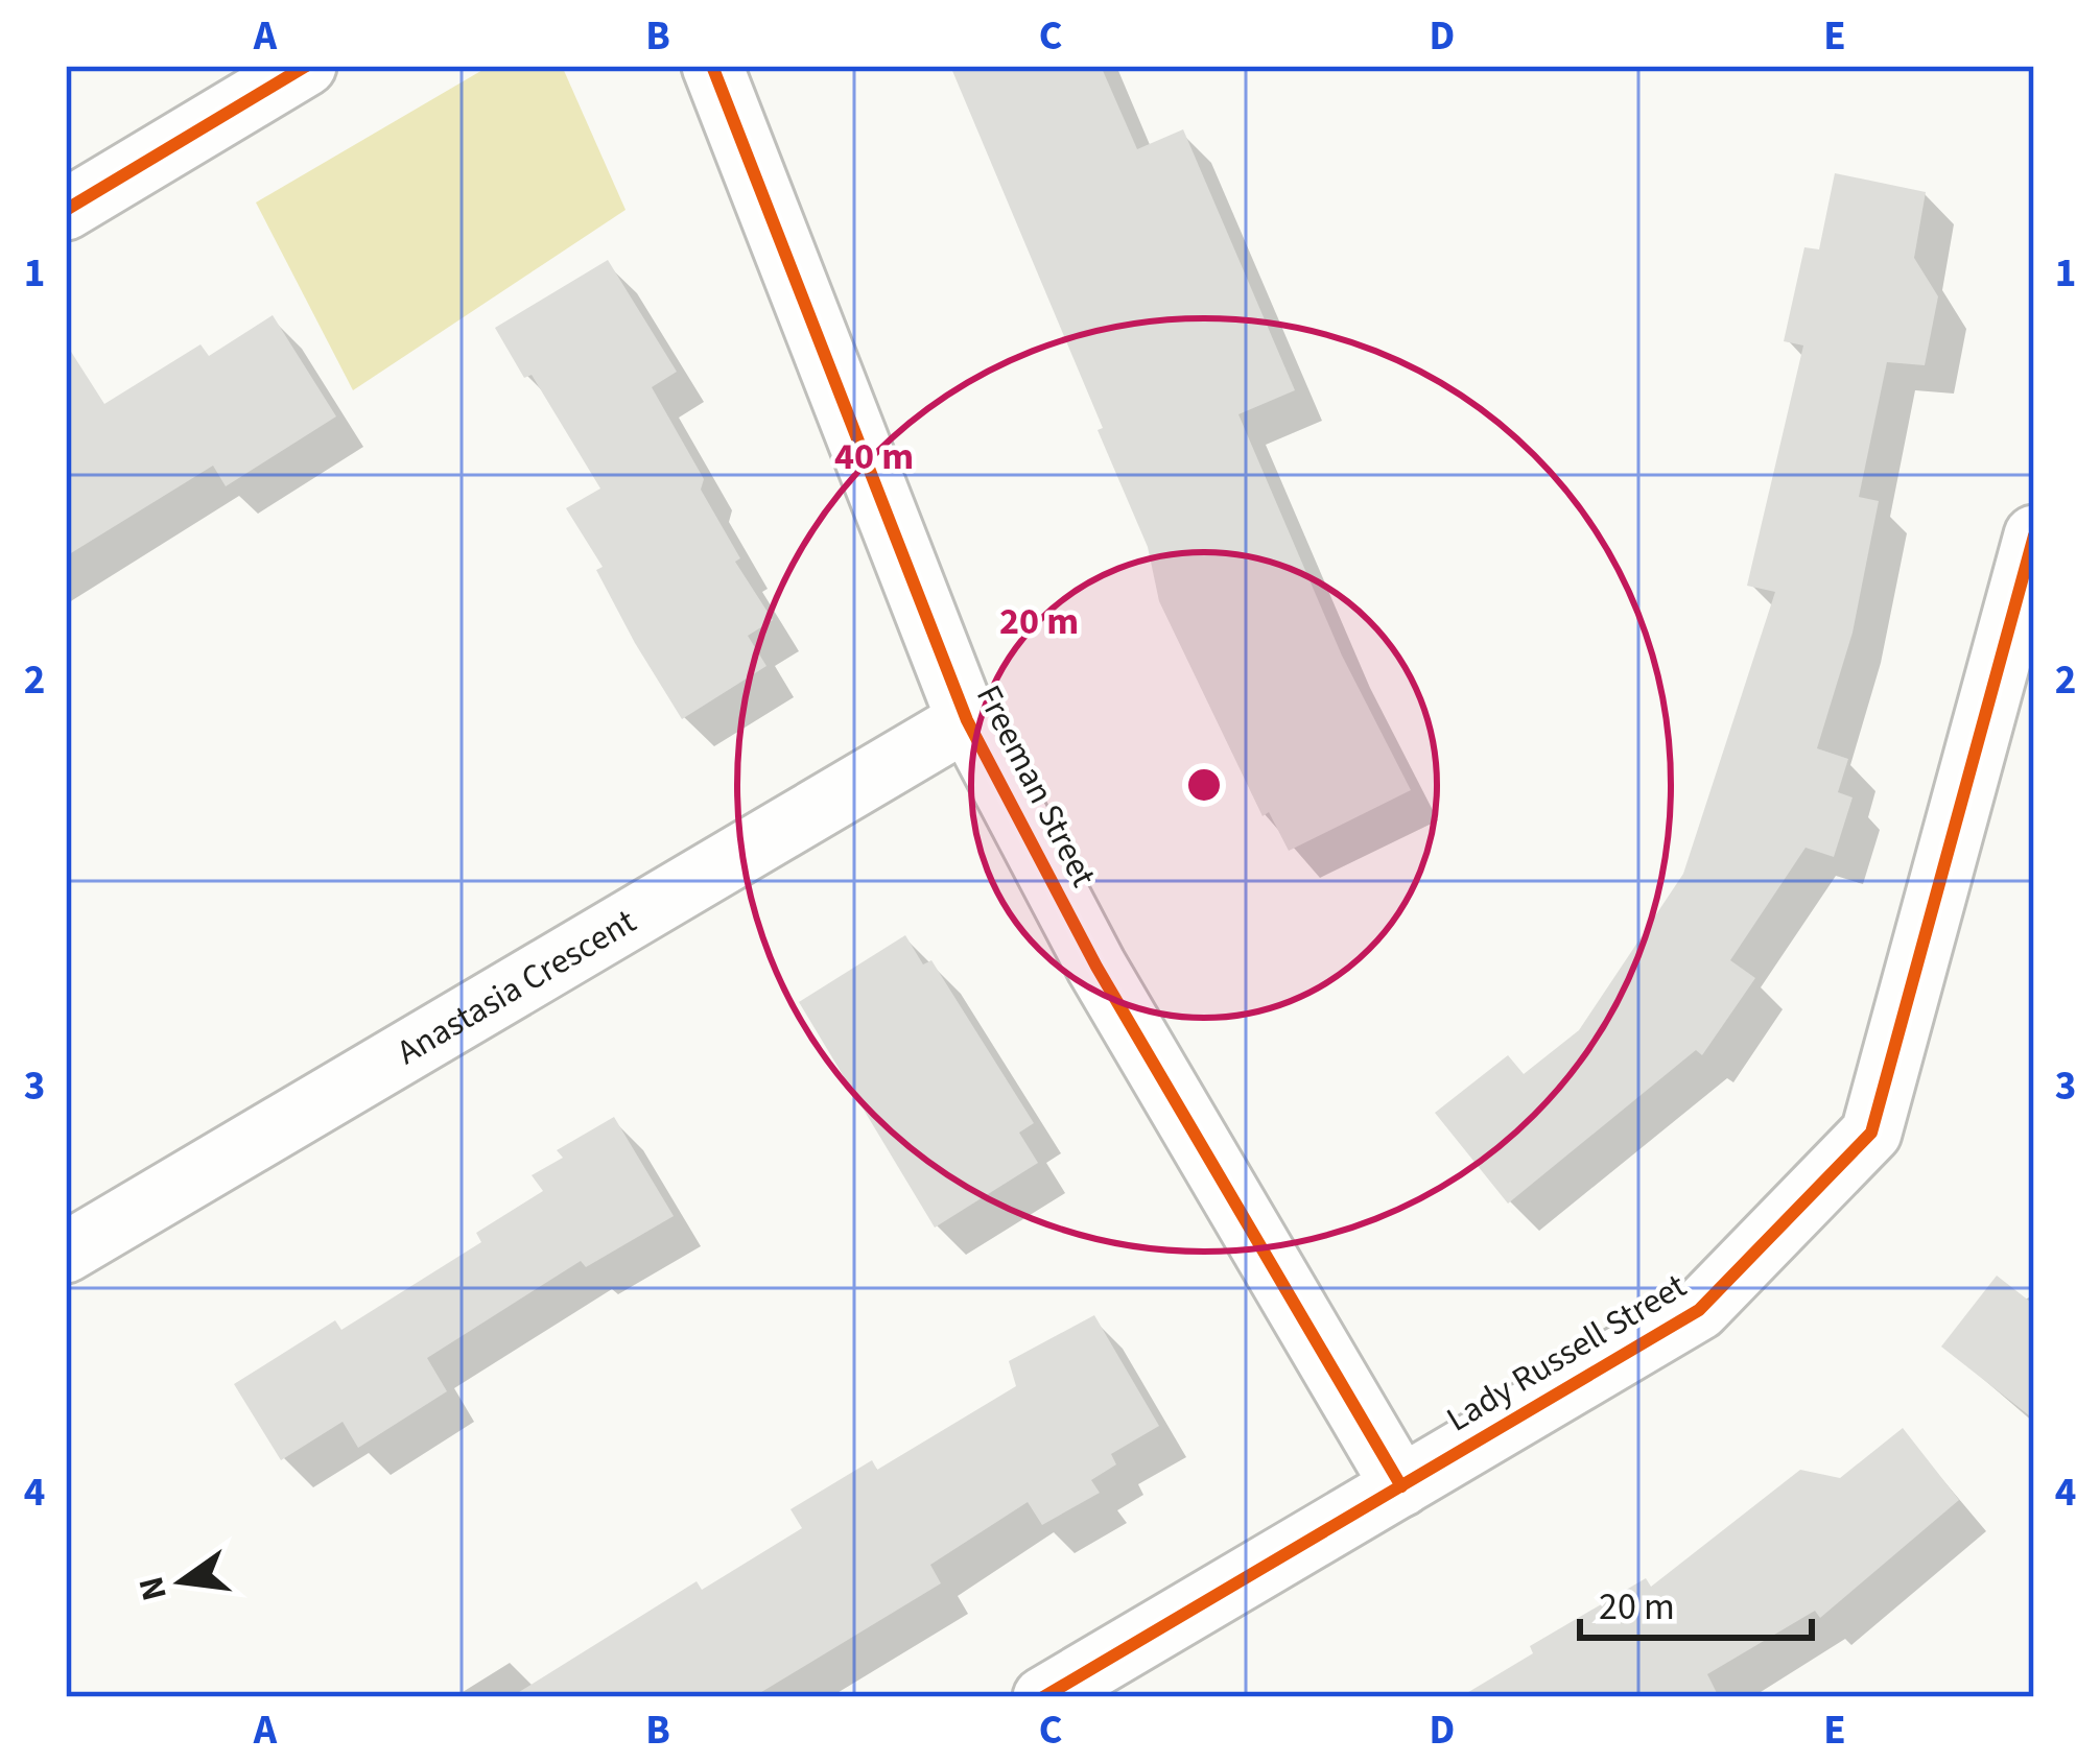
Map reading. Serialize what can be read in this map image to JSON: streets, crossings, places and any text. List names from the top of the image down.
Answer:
{
  "streets": {
    "street": ["Freeman Street", "Anastasia Crescent", "Lady Russell Street"]
  },
  "crossings": [
    ["Freeman Street", "Anastasia Crescent"],
    ["Freeman Street", "Lady Russell Street"]
  ],
  "scale_bar": "20 m",
  "north": "left",
  "grid": {
    "columns": [
      "A",
      "B",
      "C",
      "D",
      "E"
    ],
    "rows": [
      "1",
      "2",
      "3",
      "4"
    ]
  },
  "rings": ["40 m", "20 m"]
}
